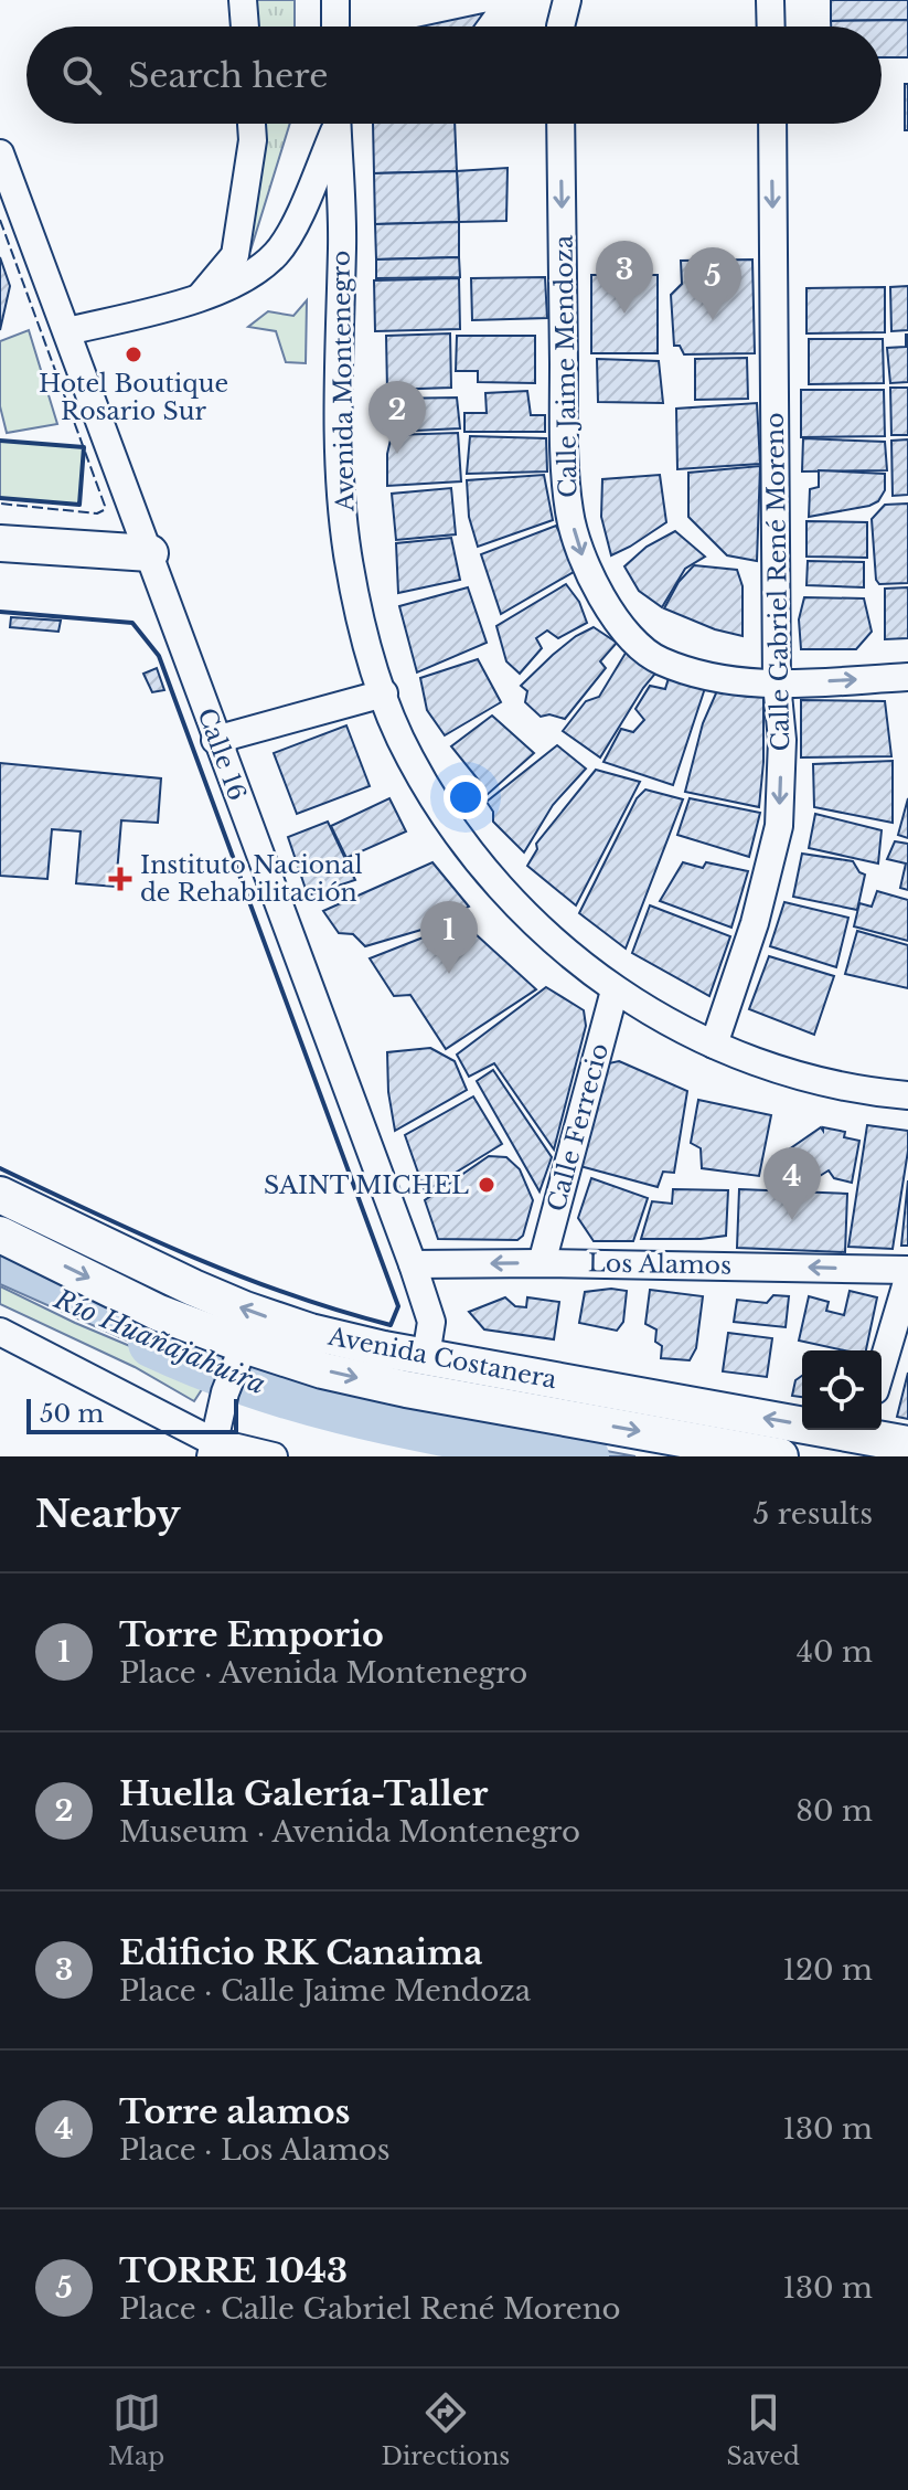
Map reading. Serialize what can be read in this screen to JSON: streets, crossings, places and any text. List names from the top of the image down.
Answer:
{
  "streets": {
    "main road": ["Avenida Costanera"],
    "street": [
      "Calle Jaime Mendoza",
      "Avenida Montenegro",
      "Calle Gabriel René Moreno",
      "Calle 16",
      "Calle Ferrecio",
      "Los Alamos"
    ]
  },
  "crossings": [
    ["Calle Jaime Mendoza", "Calle Gabriel René Moreno"],
    ["Avenida Montenegro", "Calle Gabriel René Moreno"],
    ["Avenida Montenegro", "Calle Ferrecio"],
    ["Calle 16", "Los Alamos"],
    ["Calle 16", "Avenida Costanera"],
    ["Calle Ferrecio", "Los Alamos"]
  ],
  "one_way": ["Calle Gabriel René Moreno", "Los Alamos"],
  "water": ["Río Huañajahuira"],
  "places": {
    "other": ["Hotel Boutique Rosario Sur", "SAINT MICHEL"],
    "health": ["Instituto Nacional de Rehabilitación"]
  },
  "scale_bar": "50 m",
  "page": {
    "search": "Search here",
    "pins": [
      "3",
      "5",
      "2",
      "1",
      "4"
    ],
    "scale": "50 m",
    "heading": ["Nearby", "5 results"],
    "list": [
      {
        "mark": "1",
        "name": "Torre Emporio",
        "note": "Place · Avenida Montenegro",
        "value": "40 m"
      },
      {
        "mark": "2",
        "name": "Huella Galería-Taller",
        "note": "Museum · Avenida Montenegro",
        "value": "80 m"
      },
      {
        "mark": "3",
        "name": "Edificio RK Canaima",
        "note": "Place · Calle Jaime Mendoza",
        "value": "120 m"
      },
      {
        "mark": "4",
        "name": "Torre alamos",
        "note": "Place · Los Alamos",
        "value": "130 m"
      },
      {
        "mark": "5",
        "name": "TORRE 1043",
        "note": "Place · Calle Gabriel René Moreno",
        "value": "130 m"
      }
    ],
    "nav": ["Map", "Directions", "Saved"]
  }
}
